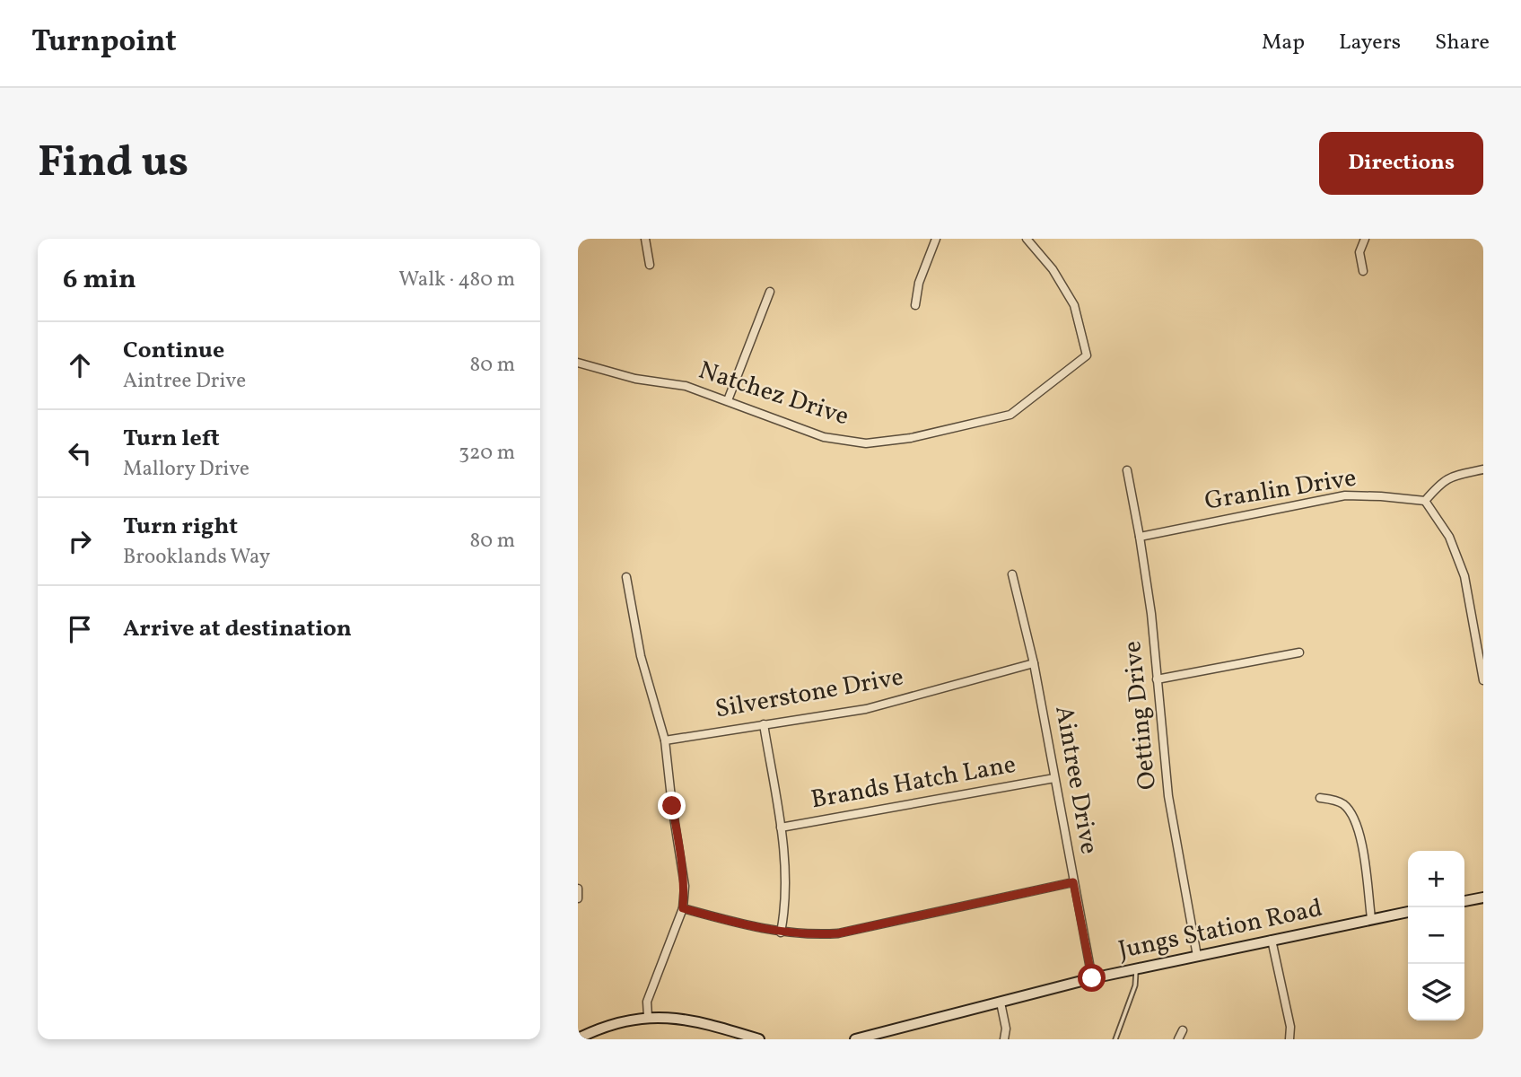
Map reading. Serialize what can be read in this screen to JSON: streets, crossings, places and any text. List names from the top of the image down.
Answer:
{
  "streets": {
    "main road": ["Jungs Station Road"],
    "street": [
      "Natchez Drive",
      "Granlin Drive",
      "Silverstone Drive",
      "Oetting Drive",
      "Aintree Drive",
      "Brands Hatch Lane"
    ]
  },
  "crossings": [
    ["Granlin Drive", "Oetting Drive"],
    ["Silverstone Drive", "Aintree Drive"],
    ["Oetting Drive", "Jungs Station Road"],
    ["Aintree Drive", "Brands Hatch Lane"],
    ["Aintree Drive", "Jungs Station Road"]
  ],
  "page": {
    "header": "Turnpoint",
    "nav": ["Map", "Layers", "Share"],
    "buttons": "Directions",
    "title": "Find us",
    "heading": ["6 min", "Walk · 480 m"],
    "list": [
      ["Continue", "Aintree Drive", "80 m"],
      ["Turn left", "Mallory Drive", "320 m"],
      ["Turn right", "Brooklands Way", "80 m"],
      "Arrive at destination"
    ],
    "map_buttons": ["+", "−"]
  }
}
